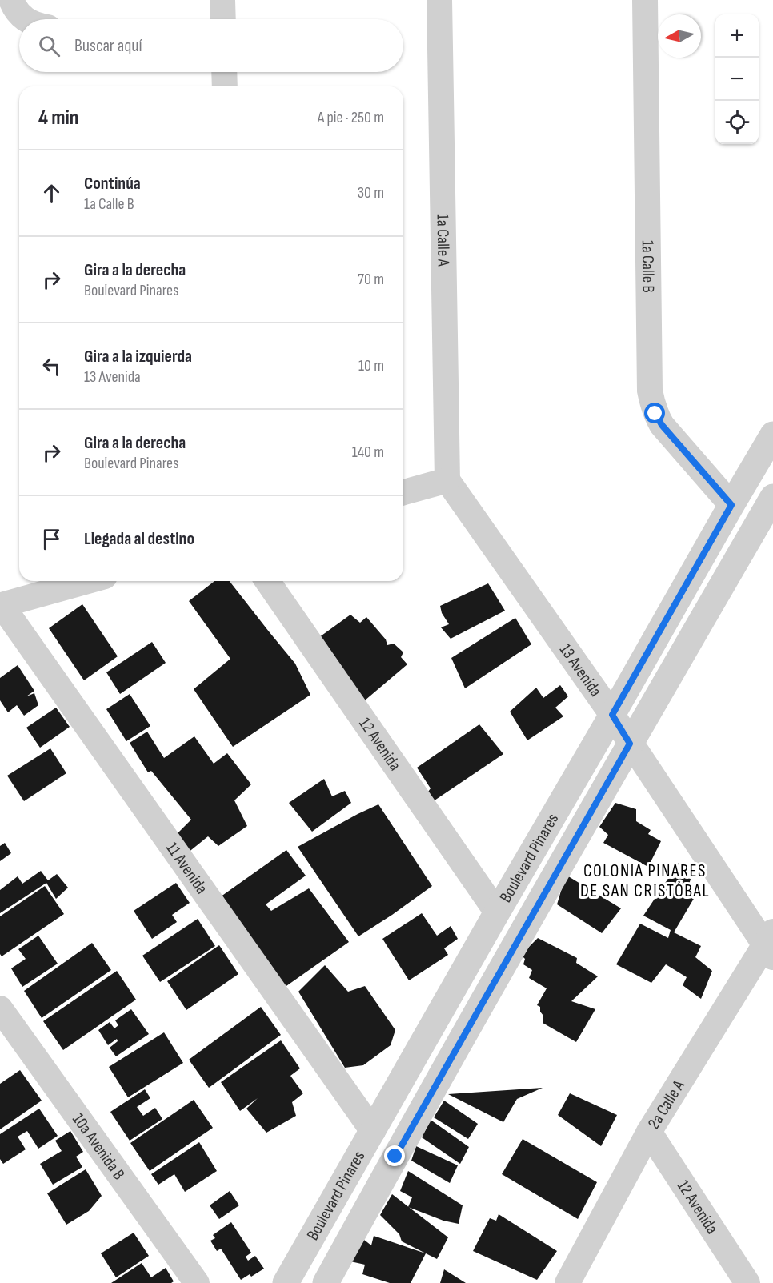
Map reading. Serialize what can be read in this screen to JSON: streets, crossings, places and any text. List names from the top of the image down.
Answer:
{
  "streets": {
    "street": [
      "1a Calle A",
      "1a Calle B",
      "13 Avenida",
      "12 Avenida",
      "Boulevard Pinares",
      "11 Avenida",
      "2a Calle A",
      "10a Avenida B"
    ]
  },
  "crossings": [
    ["1a Calle A", "13 Avenida"],
    ["1a Calle B", "Boulevard Pinares"],
    ["13 Avenida", "Boulevard Pinares"],
    ["13 Avenida", "2a Calle A"],
    ["12 Avenida", "Boulevard Pinares"],
    ["12 Avenida", "2a Calle A"],
    ["Boulevard Pinares", "11 Avenida"]
  ],
  "districts": ["COLONIA PINARES DE SAN CRISTÓBAL"],
  "north": "left",
  "page": {
    "map_buttons": ["+", "−"],
    "search": "Buscar aquí",
    "heading": ["4 min", "A pie · 250 m"],
    "list": [
      ["Continúa", "1a Calle B", "30 m"],
      ["Gira a la derecha", "Boulevard Pinares", "70 m"],
      ["Gira a la izquierda", "13 Avenida", "10 m"],
      ["Gira a la derecha", "Boulevard Pinares", "140 m"],
      "Llegada al destino"
    ]
  }
}
